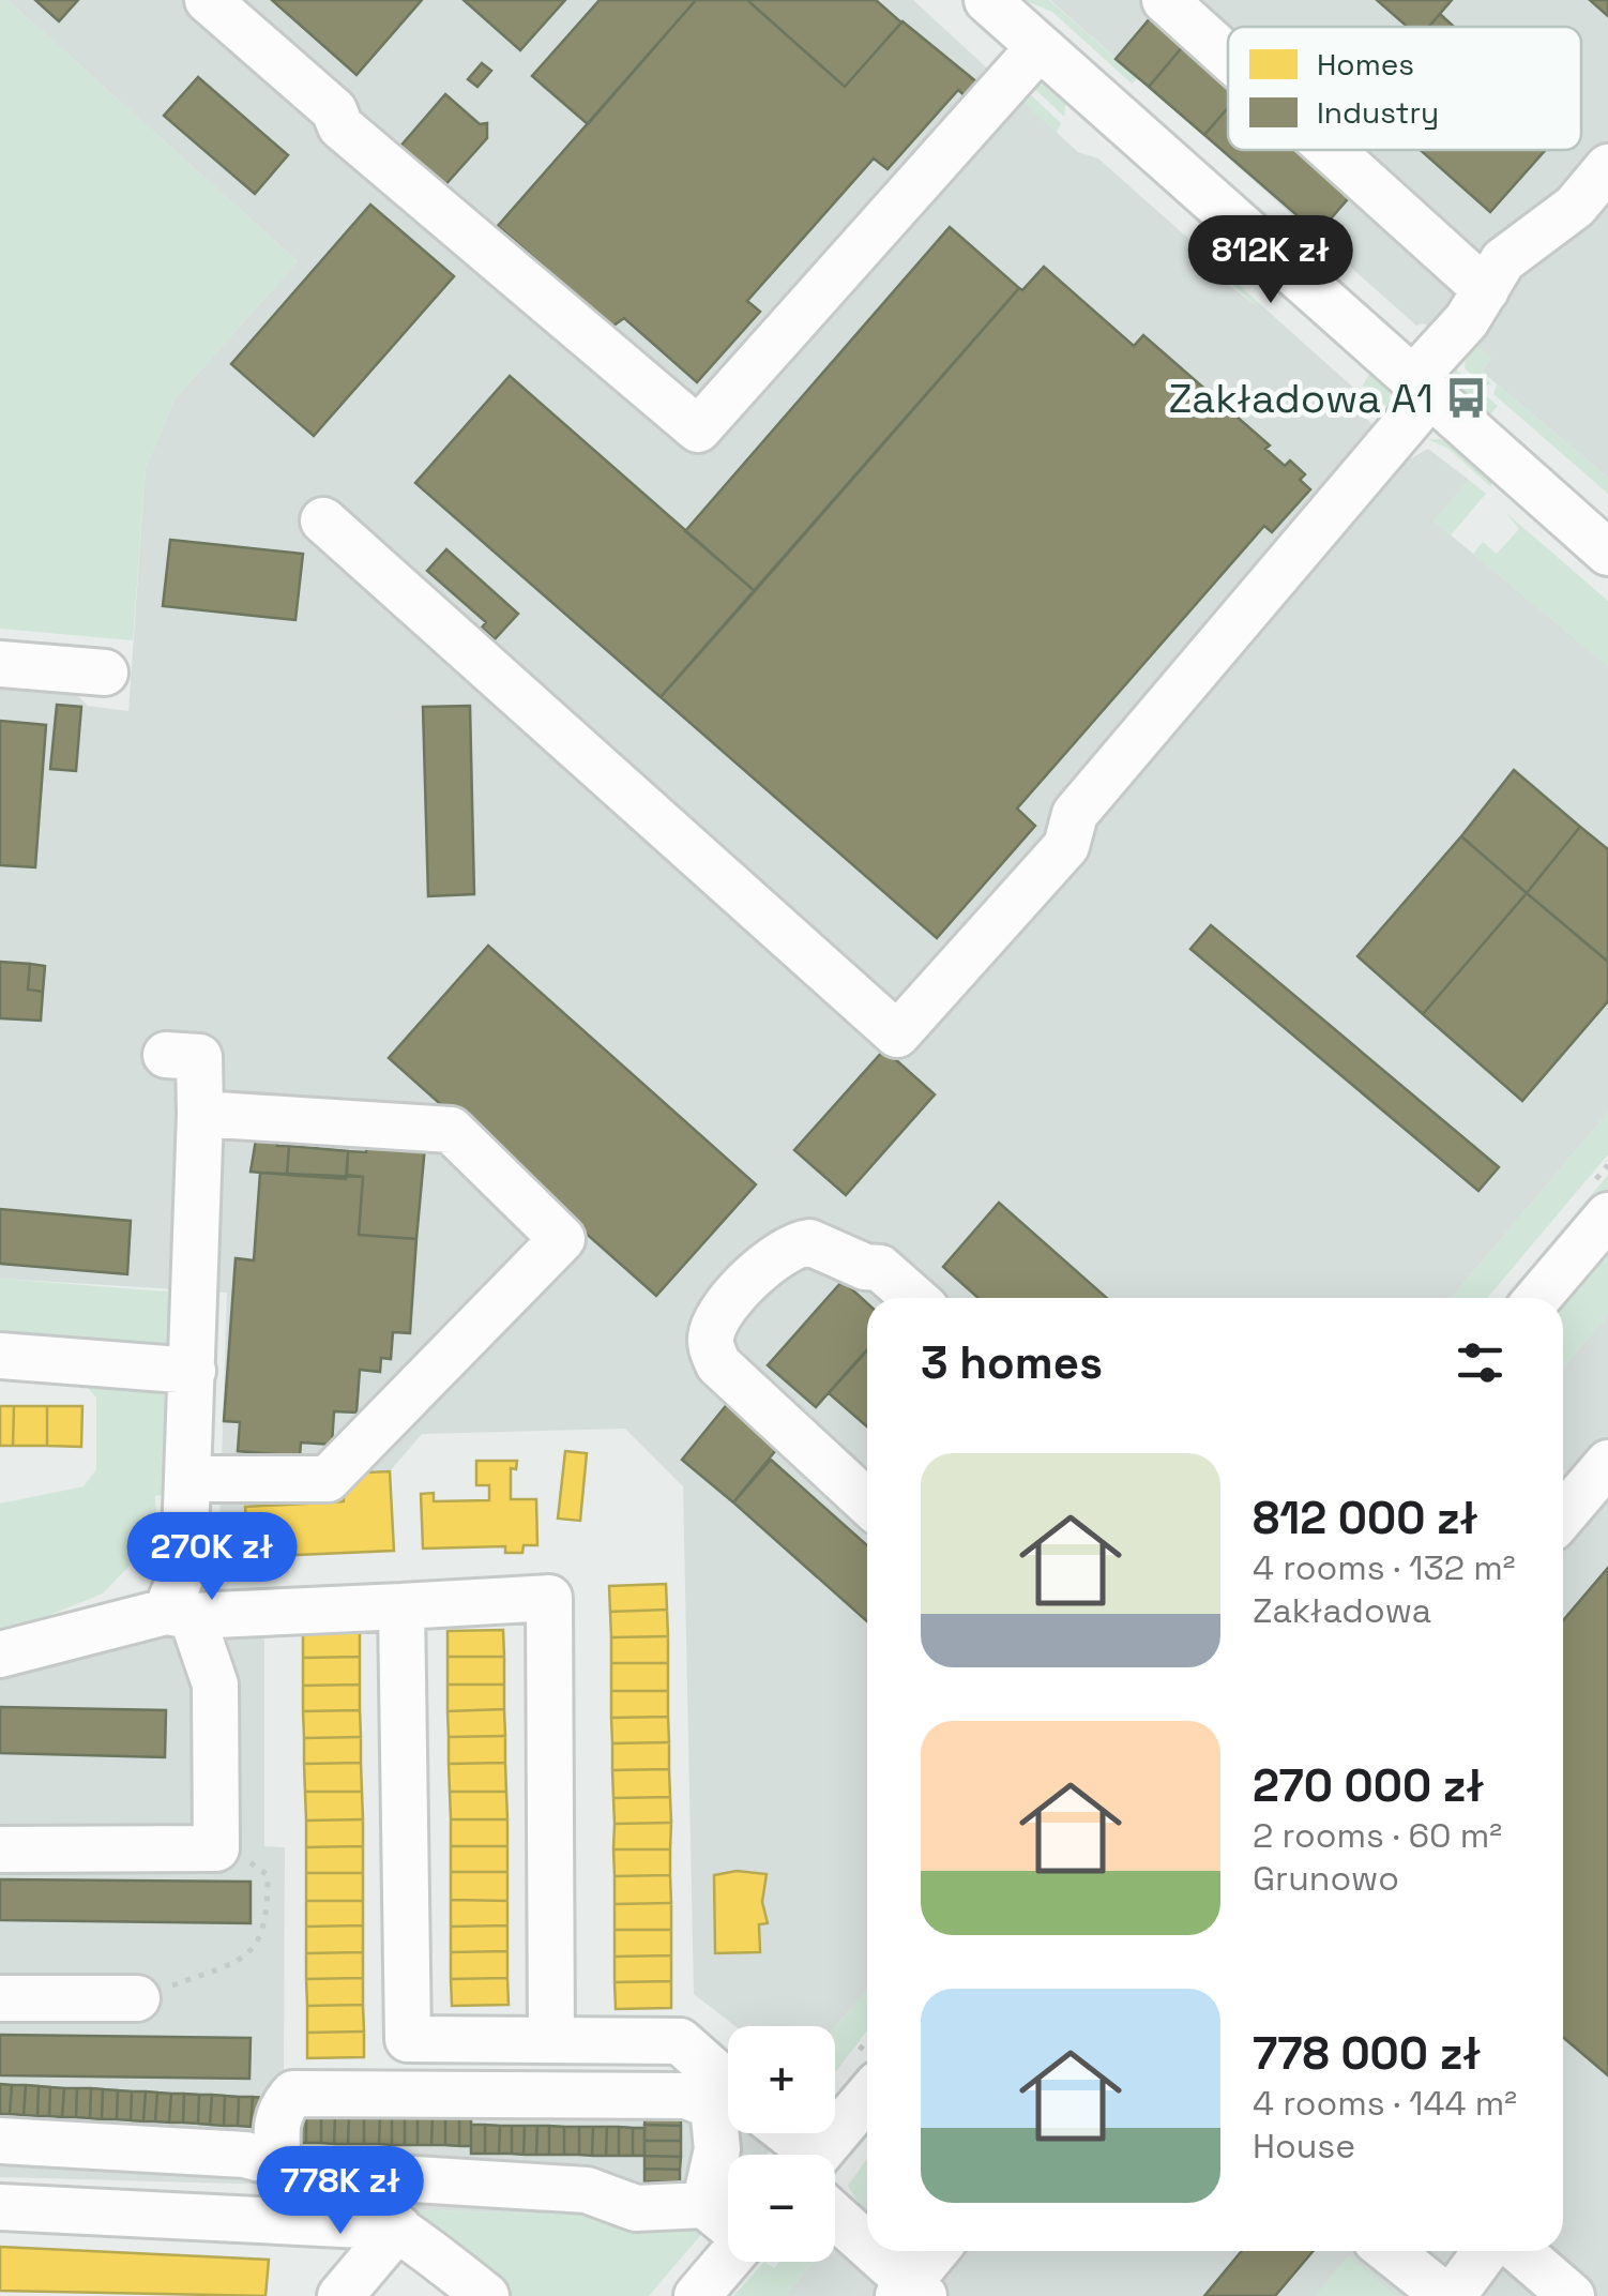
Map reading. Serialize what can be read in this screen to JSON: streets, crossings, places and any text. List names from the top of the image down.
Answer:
{
  "places": {
    "bus stop": ["Zakładowa A1"]
  },
  "legend": ["Homes", "Industry"],
  "page": {
    "price": ["812K zł", "270K zł", "778K zł"],
    "heading": "3 homes",
    "list": [
      {
        "name": "812 000 zł",
        "note": "4 rooms · 132 m² · Zakładowa"
      },
      {
        "name": "270 000 zł",
        "note": "2 rooms · 60 m² · Grunowo"
      },
      {
        "name": "778 000 zł",
        "note": "4 rooms · 144 m² · House"
      }
    ],
    "map_buttons": ["+", "−"]
  }
}
